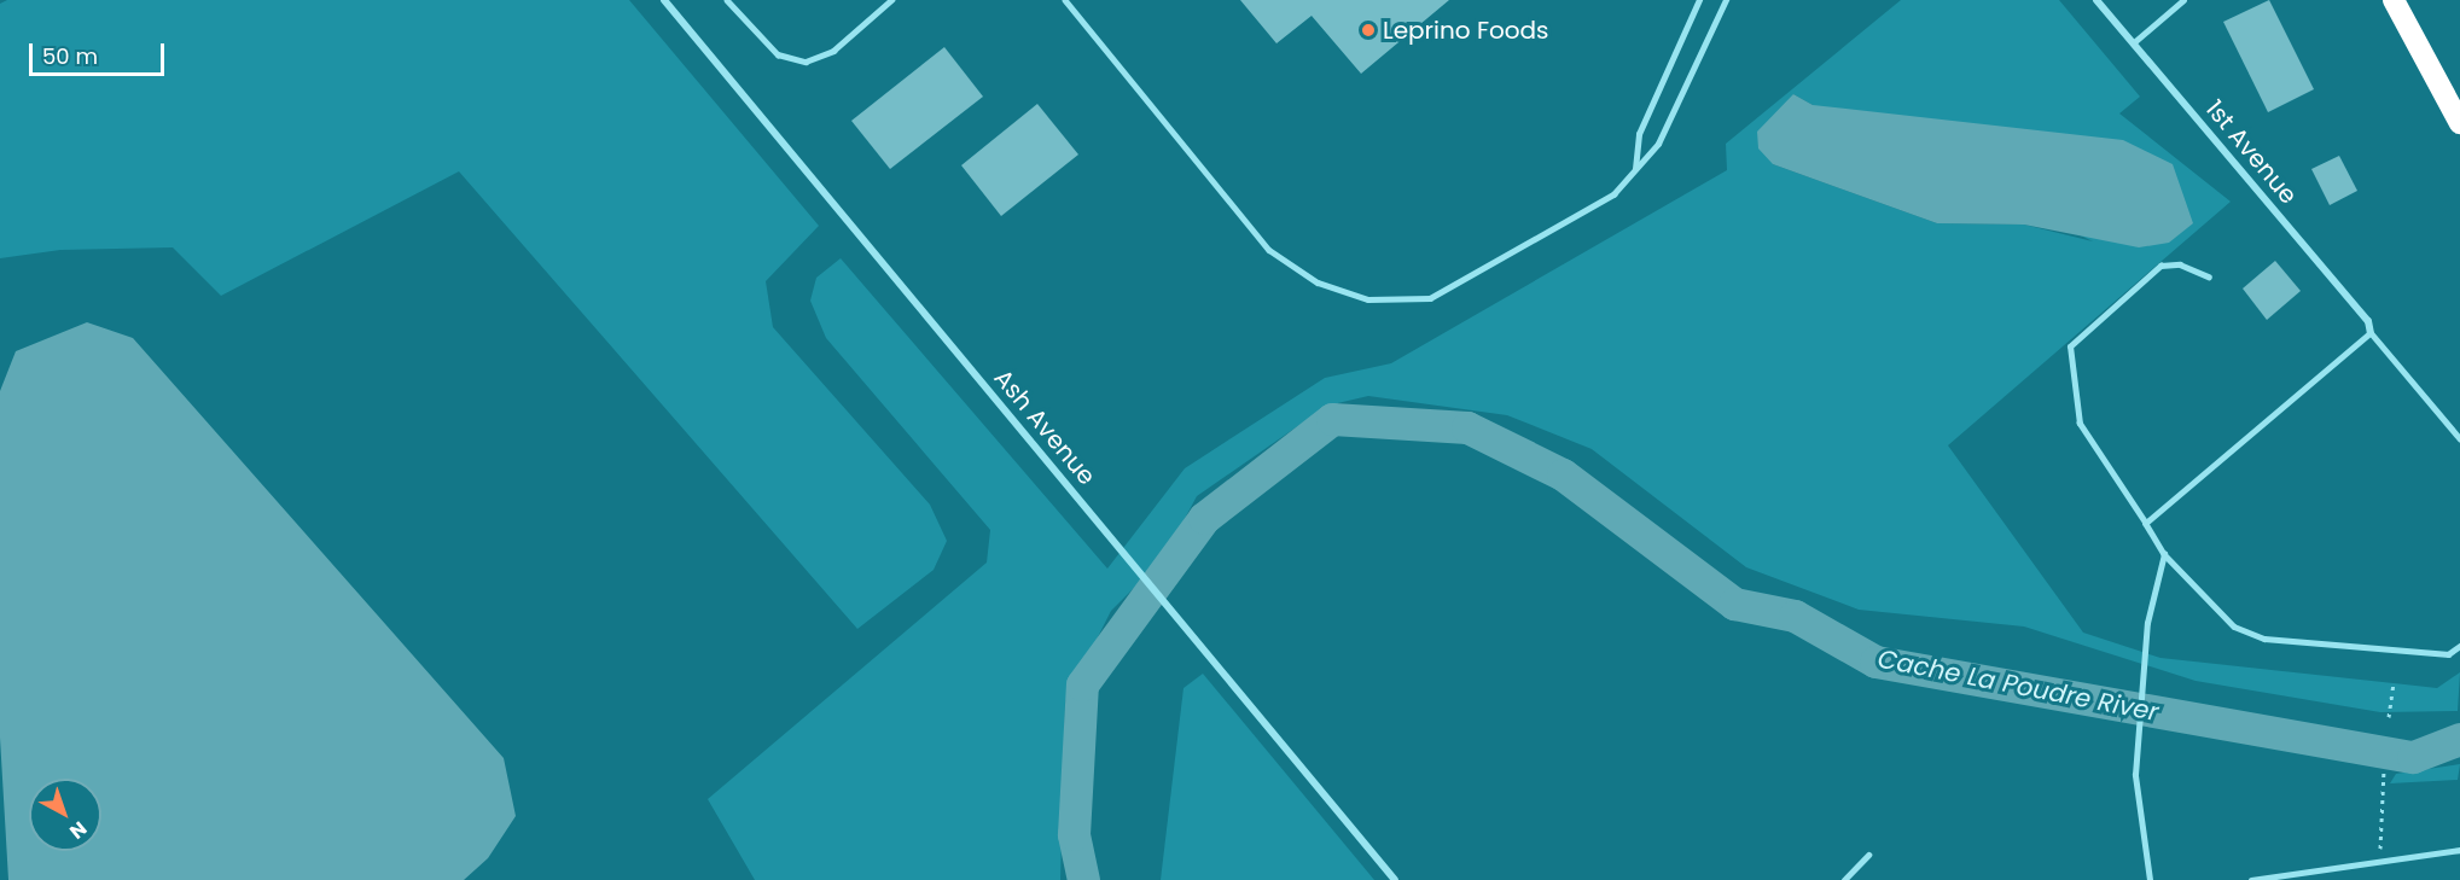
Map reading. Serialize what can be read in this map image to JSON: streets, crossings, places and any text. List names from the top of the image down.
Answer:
{
  "streets": {
    "street": ["1st Avenue", "Ash Avenue"]
  },
  "water": ["Cache La Poudre River"],
  "places": ["Leprino Foods"],
  "scale_bar": "50 m",
  "north": "bottom right"
}
